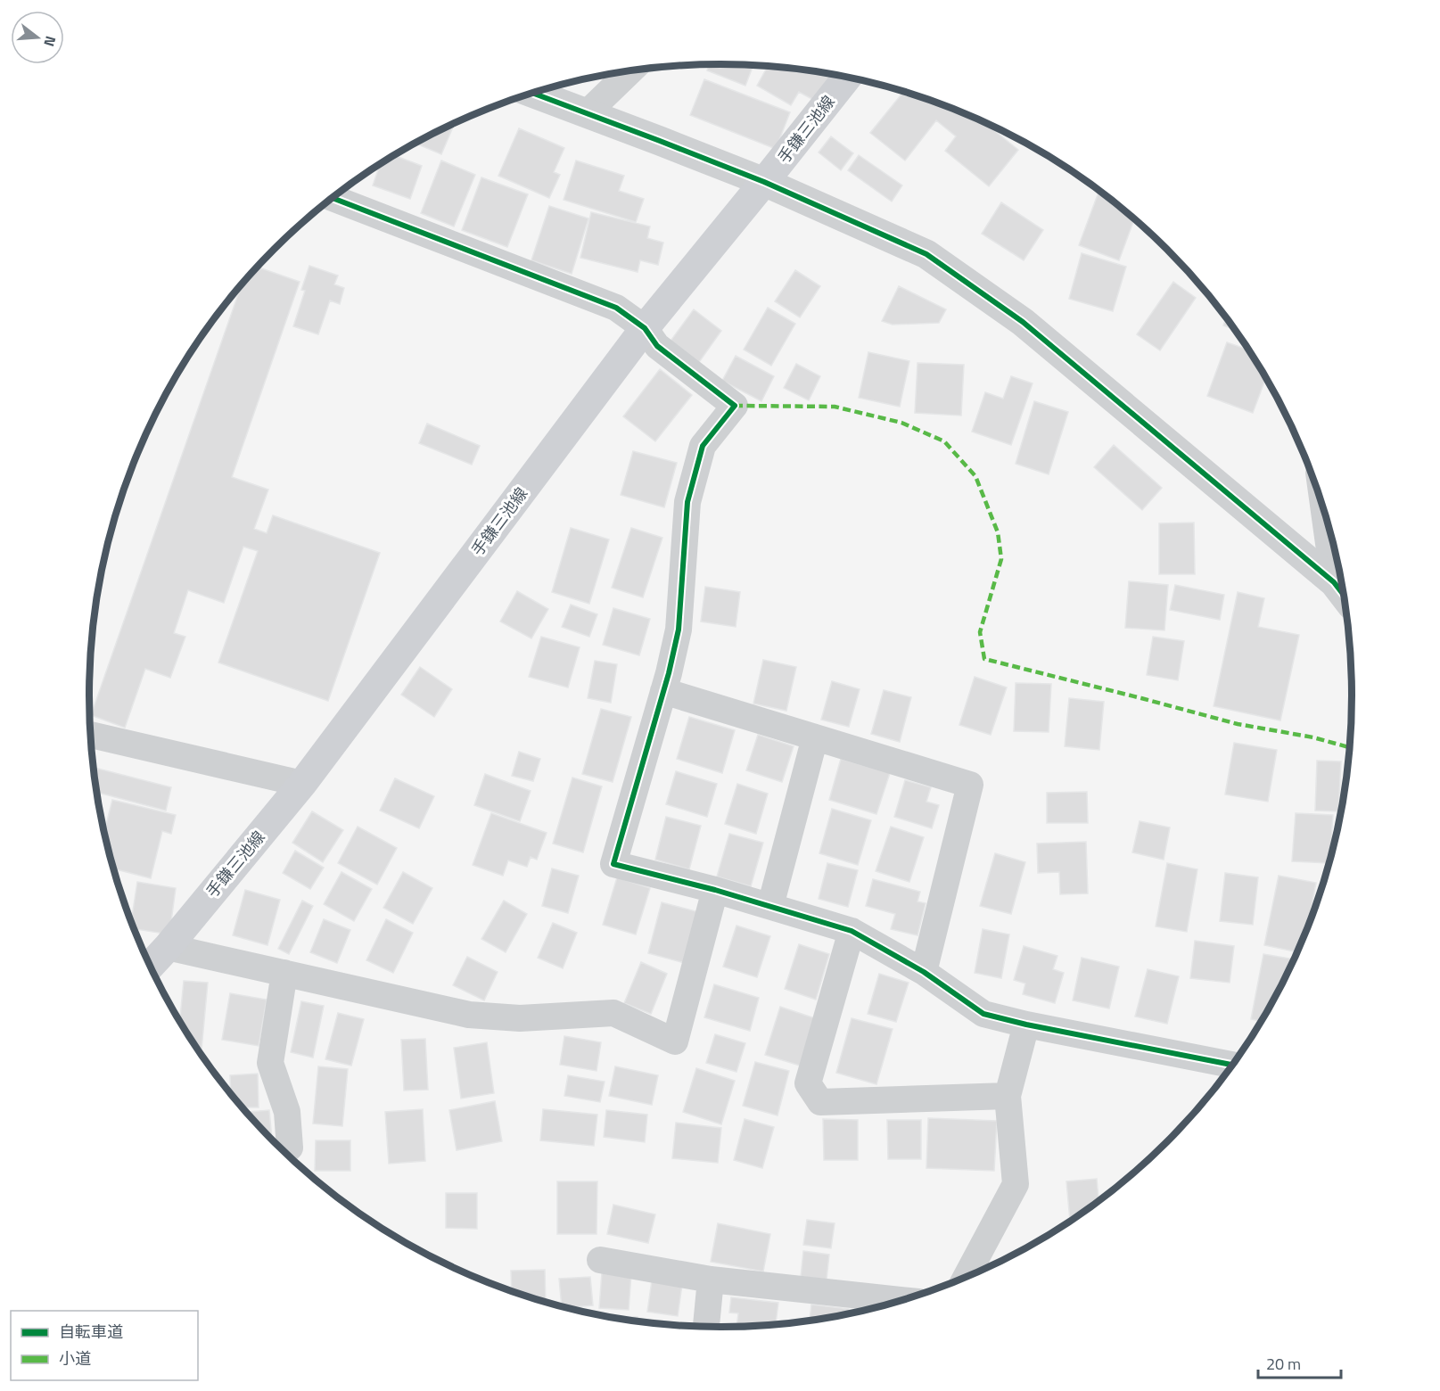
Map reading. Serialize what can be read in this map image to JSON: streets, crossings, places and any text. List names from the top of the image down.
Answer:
{
  "streets": {
    "main road": ["手鎌三池線"]
  },
  "legend": ["自転車道", "小道"],
  "scale_bar": "20 m",
  "north": "right"
}
